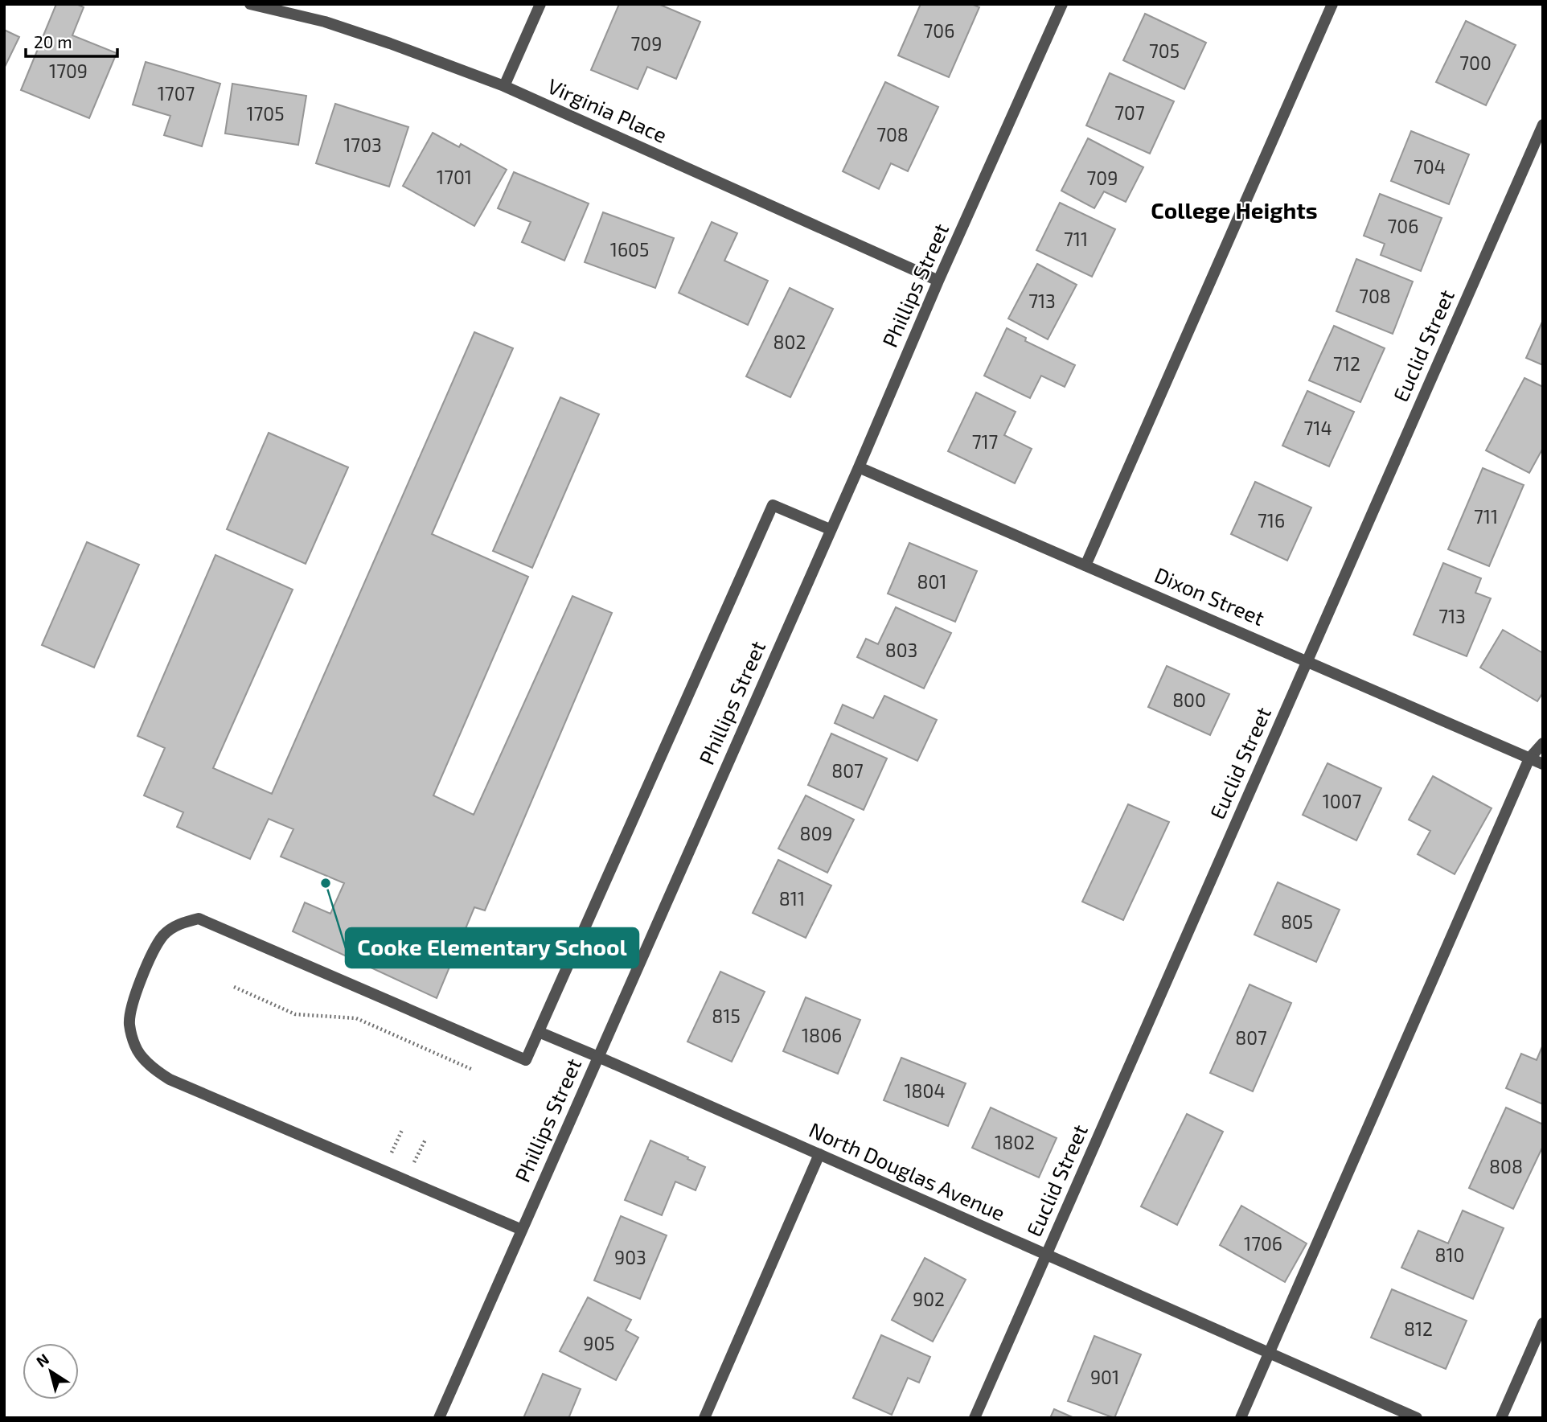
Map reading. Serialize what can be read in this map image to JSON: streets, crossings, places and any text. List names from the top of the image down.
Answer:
{
  "streets": {
    "street": [
      "Virginia Place",
      "Phillips Street",
      "Euclid Street",
      "Dixon Street",
      "North Douglas Avenue"
    ]
  },
  "crossings": [
    ["Virginia Place", "Phillips Street"],
    ["Phillips Street", "Dixon Street"],
    ["Phillips Street", "North Douglas Avenue"],
    ["Euclid Street", "Dixon Street"],
    ["Euclid Street", "North Douglas Avenue"]
  ],
  "districts": ["College Heights"],
  "places": ["Cooke Elementary School"],
  "house_numbers": [
    "706",
    "709",
    "705",
    "700",
    "1709",
    "1707",
    "707",
    "1705",
    "708",
    "1703",
    "704",
    "1701",
    "709",
    "706",
    "711",
    "1605",
    "708",
    "713",
    "802",
    "712",
    "714",
    "717",
    "711",
    "716",
    "801",
    "713",
    "803",
    "800",
    "807",
    "1007",
    "809",
    "811",
    "805",
    "815",
    "1806",
    "807",
    "1804",
    "1802",
    "808",
    "1706",
    "810",
    "903",
    "902",
    "812",
    "905",
    "901"
  ],
  "scale_bar": "20 m",
  "north": "top left"
}
